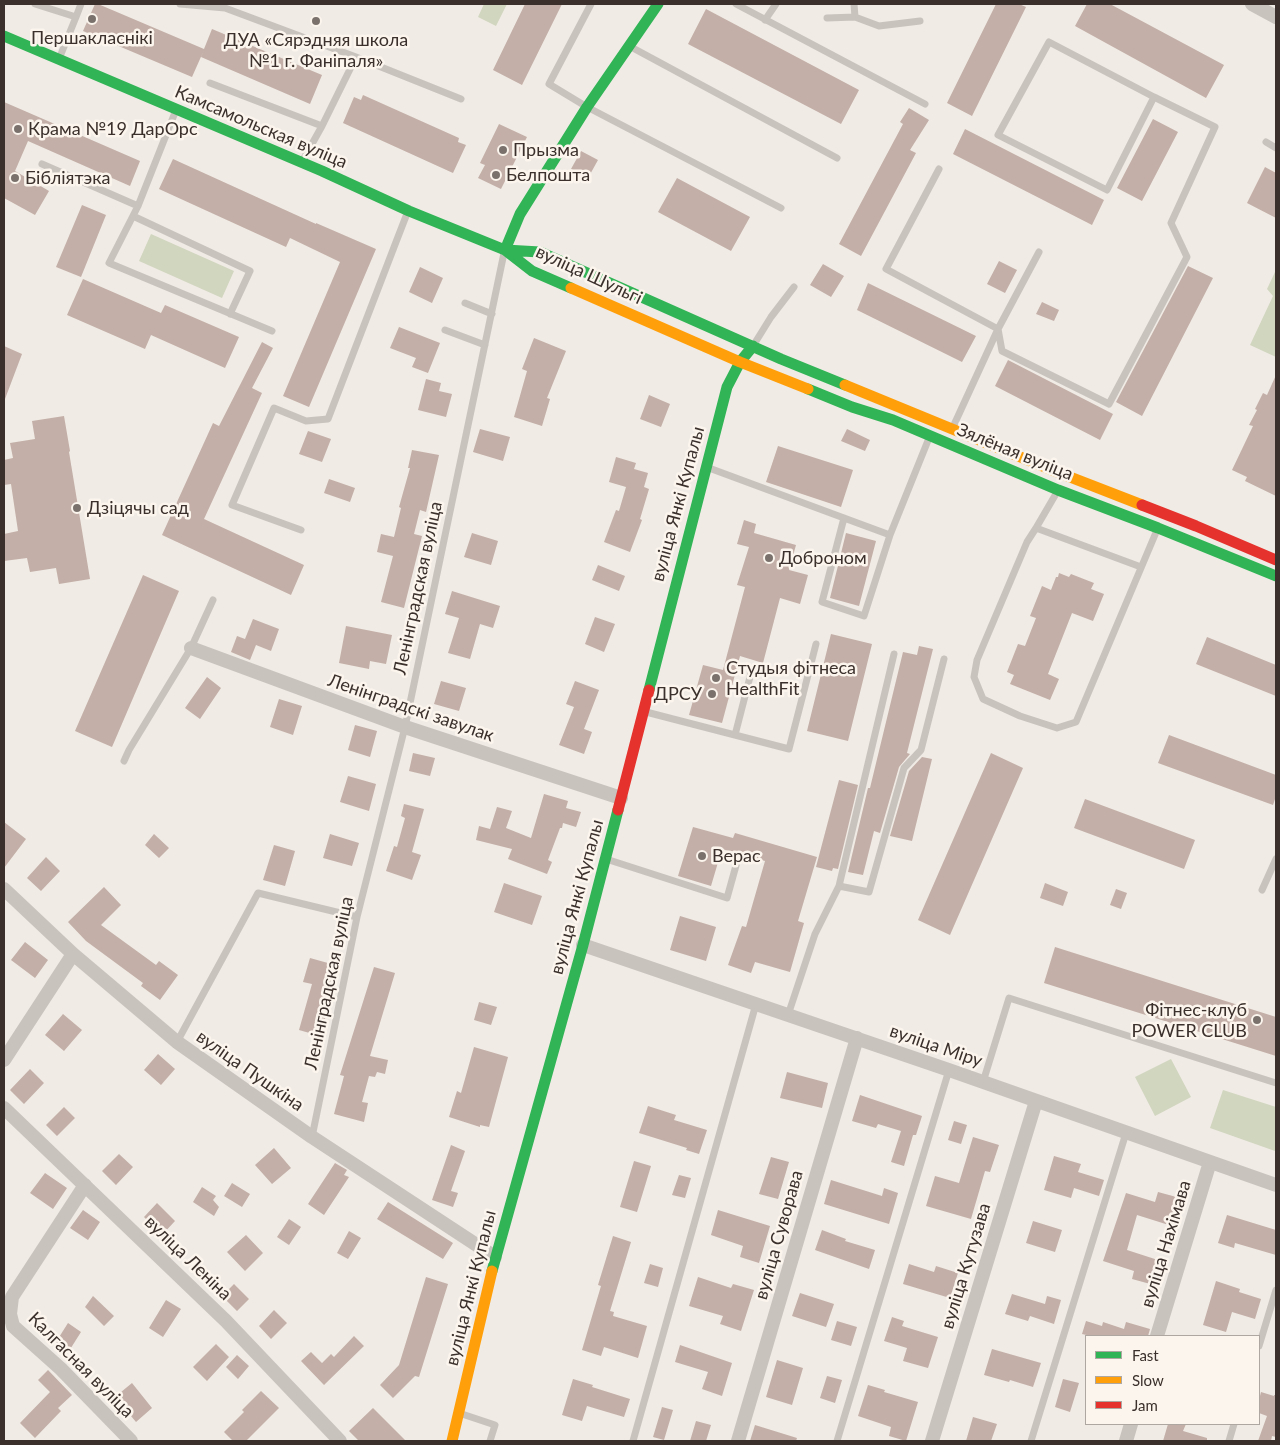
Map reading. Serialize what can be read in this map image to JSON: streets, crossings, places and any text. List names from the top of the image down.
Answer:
{
  "streets": {
    "main road": [
      "Камсамольская вуліца",
      "вуліца Шульгі",
      "Зялёная вуліца",
      "вуліца Янкі Купалы"
    ],
    "street": [
      "Ленінградскі завулак",
      "вуліца Міру",
      "вуліца Пушкіна",
      "вуліца Суворава",
      "вуліца Нахімава",
      "вуліца Леніна",
      "вуліца Кутузава",
      "Калгасная вуліца"
    ],
    "lane": ["Ленінградская вуліца"]
  },
  "crossings": [
    ["Камсамольская вуліца", "вуліца Шульгі"],
    ["Камсамольская вуліца", "Ленінградская вуліца"],
    ["вуліца Шульгі", "Зялёная вуліца"],
    ["вуліца Шульгі", "вуліца Янкі Купалы"],
    ["вуліца Шульгі", "Ленінградская вуліца"],
    ["Зялёная вуліца", "вуліца Янкі Купалы"],
    ["вуліца Янкі Купалы", "Ленінградскі завулак"],
    ["вуліца Янкі Купалы", "вуліца Міру"],
    ["вуліца Янкі Купалы", "вуліца Пушкіна"],
    ["Ленінградская вуліца", "Ленінградскі завулак"],
    ["Ленінградская вуліца", "вуліца Пушкіна"],
    ["вуліца Міру", "вуліца Суворава"],
    ["вуліца Міру", "вуліца Нахімава"],
    ["вуліца Міру", "вуліца Кутузава"],
    ["вуліца Леніна", "Калгасная вуліца"]
  ],
  "places": [
    "Першакласнікі",
    "ДУА «Сярэдняя школа №1 г. Фаніпаля»",
    "Крама №19 ДарОрс",
    "Прызма",
    "Белпошта",
    "Бібліятэка",
    "Дзіцячы сад",
    "Доброном",
    "Студыя фітнеса HealthFit",
    "ДРСУ",
    "Верас",
    "Фітнес-клуб POWER CLUB"
  ],
  "legend": ["Fast", "Slow", "Jam"]
}
